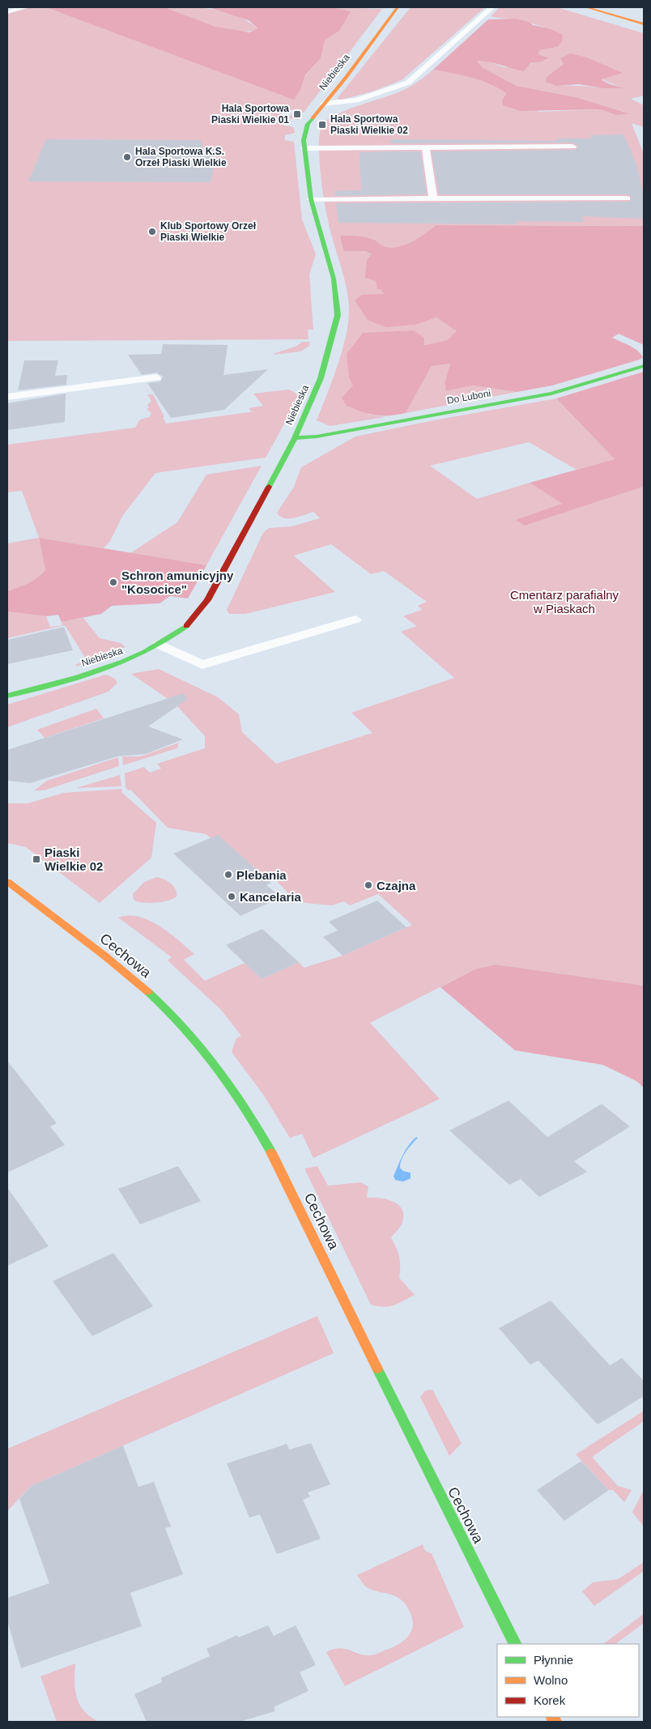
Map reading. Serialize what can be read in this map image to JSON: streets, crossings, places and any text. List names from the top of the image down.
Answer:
{
  "streets": {
    "main road": ["Niebieska", "Do Luboni", "Cechowa"]
  },
  "crossings": [
    ["Niebieska", "Do Luboni"]
  ],
  "parks": ["Cmentarz parafialny w Piaskach"],
  "places": {
    "transit": ["Hala Sportowa Piaski Wielkie 01", "Hala Sportowa Piaski Wielkie 02", "Piaski Wielkie 02"],
    "other": [
      "Hala Sportowa K.S. Orzeł Piaski Wielkie",
      "Klub Sportowy Orzeł Piaski Wielkie",
      "Schron amunicyjny \"Kosocice\"",
      "Plebania",
      "Czajna",
      "Kancelaria"
    ]
  },
  "legend": ["Płynnie", "Wolno", "Korek"]
}
